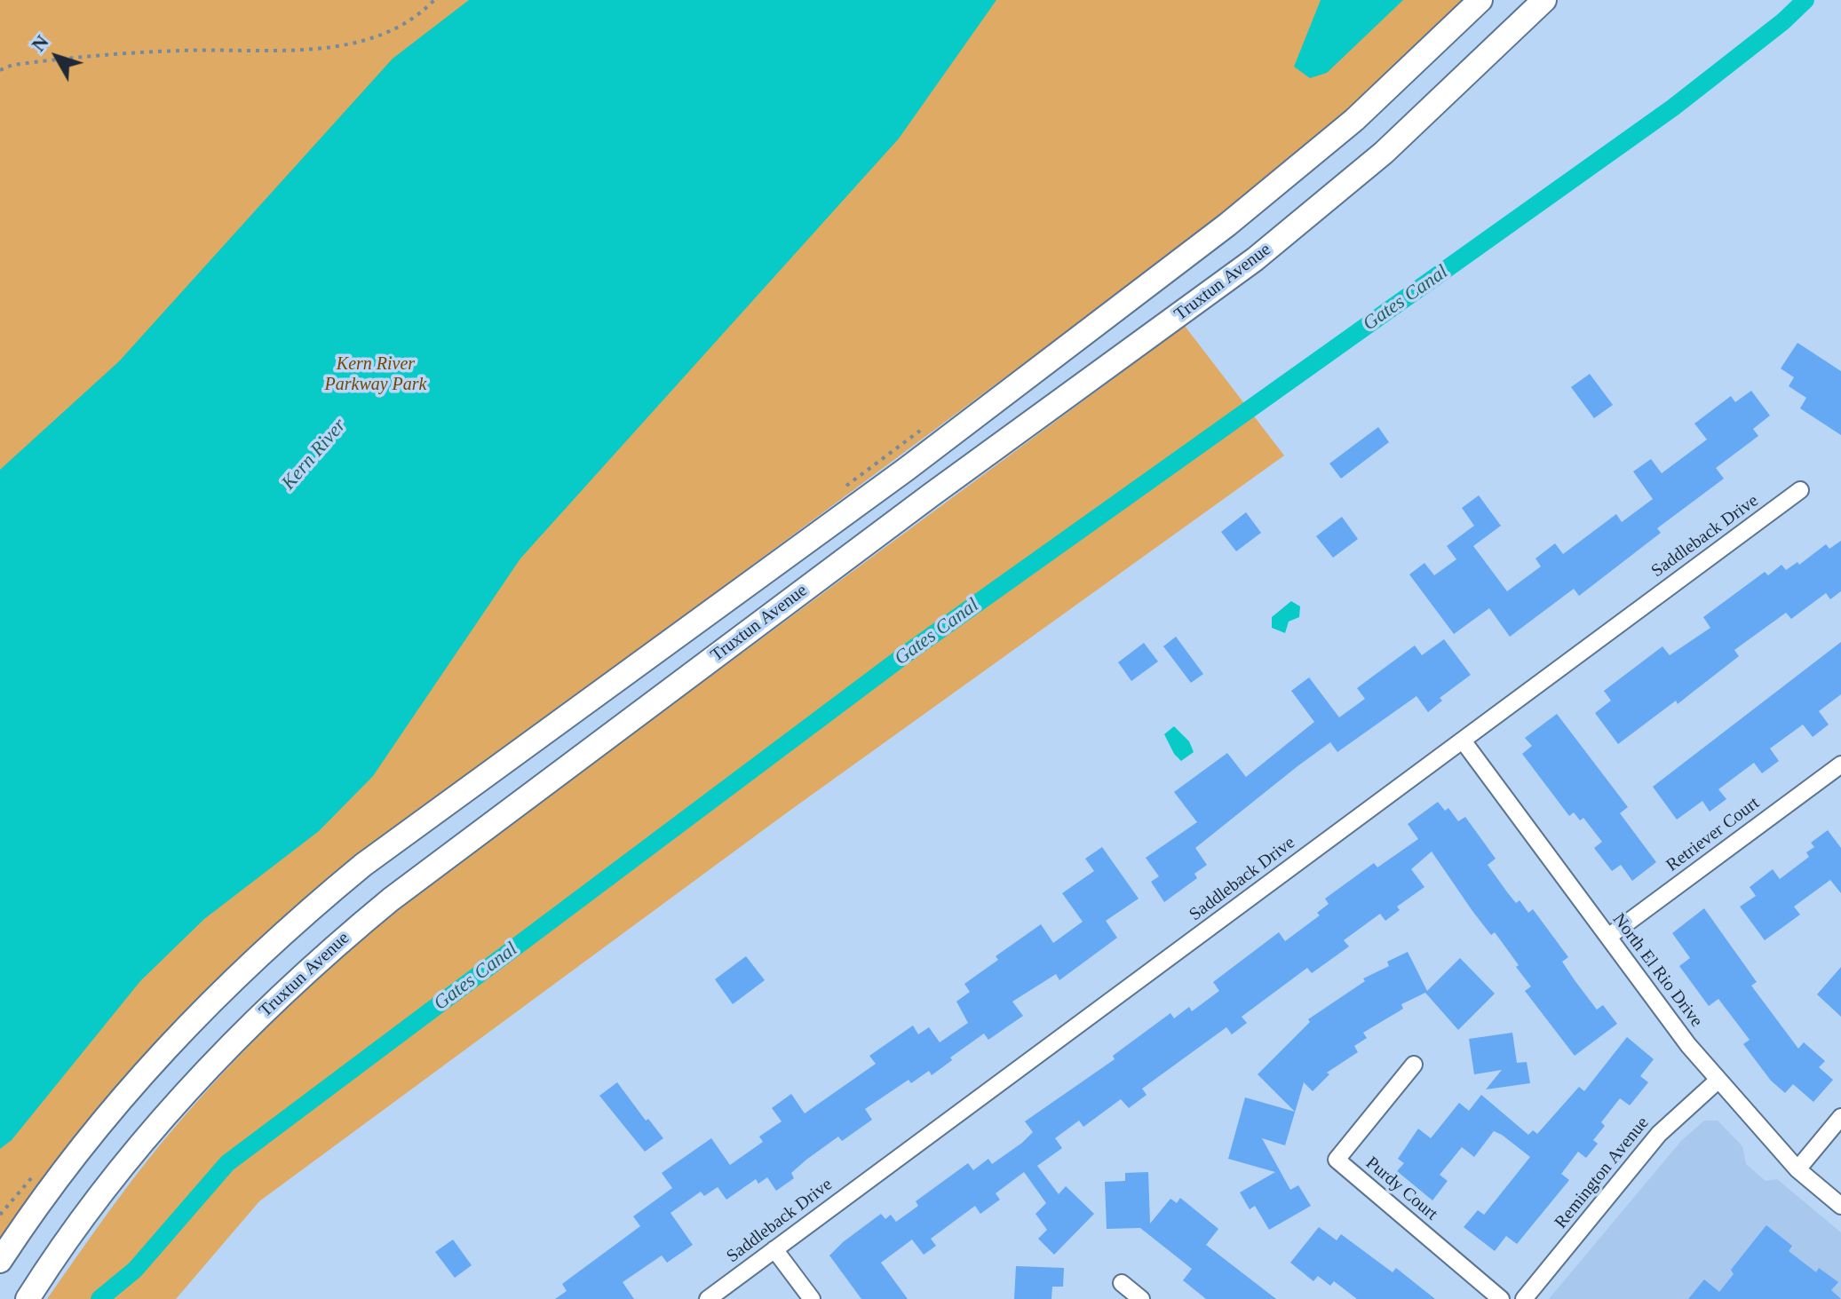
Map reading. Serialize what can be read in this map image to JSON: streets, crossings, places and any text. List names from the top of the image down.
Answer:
{
  "streets": {
    "main road": ["Truxtun Avenue"],
    "street": [
      "Saddleback Drive",
      "Retriever Court",
      "North El Rio Drive",
      "Remington Avenue",
      "Purdy Court"
    ]
  },
  "crossings": [
    ["Saddleback Drive", "North El Rio Drive"],
    ["Retriever Court", "North El Rio Drive"],
    ["North El Rio Drive", "Remington Avenue"]
  ],
  "water": ["Gates Canal", "Kern River"],
  "parks": ["Kern River Parkway Park"],
  "north": "top left"
}
